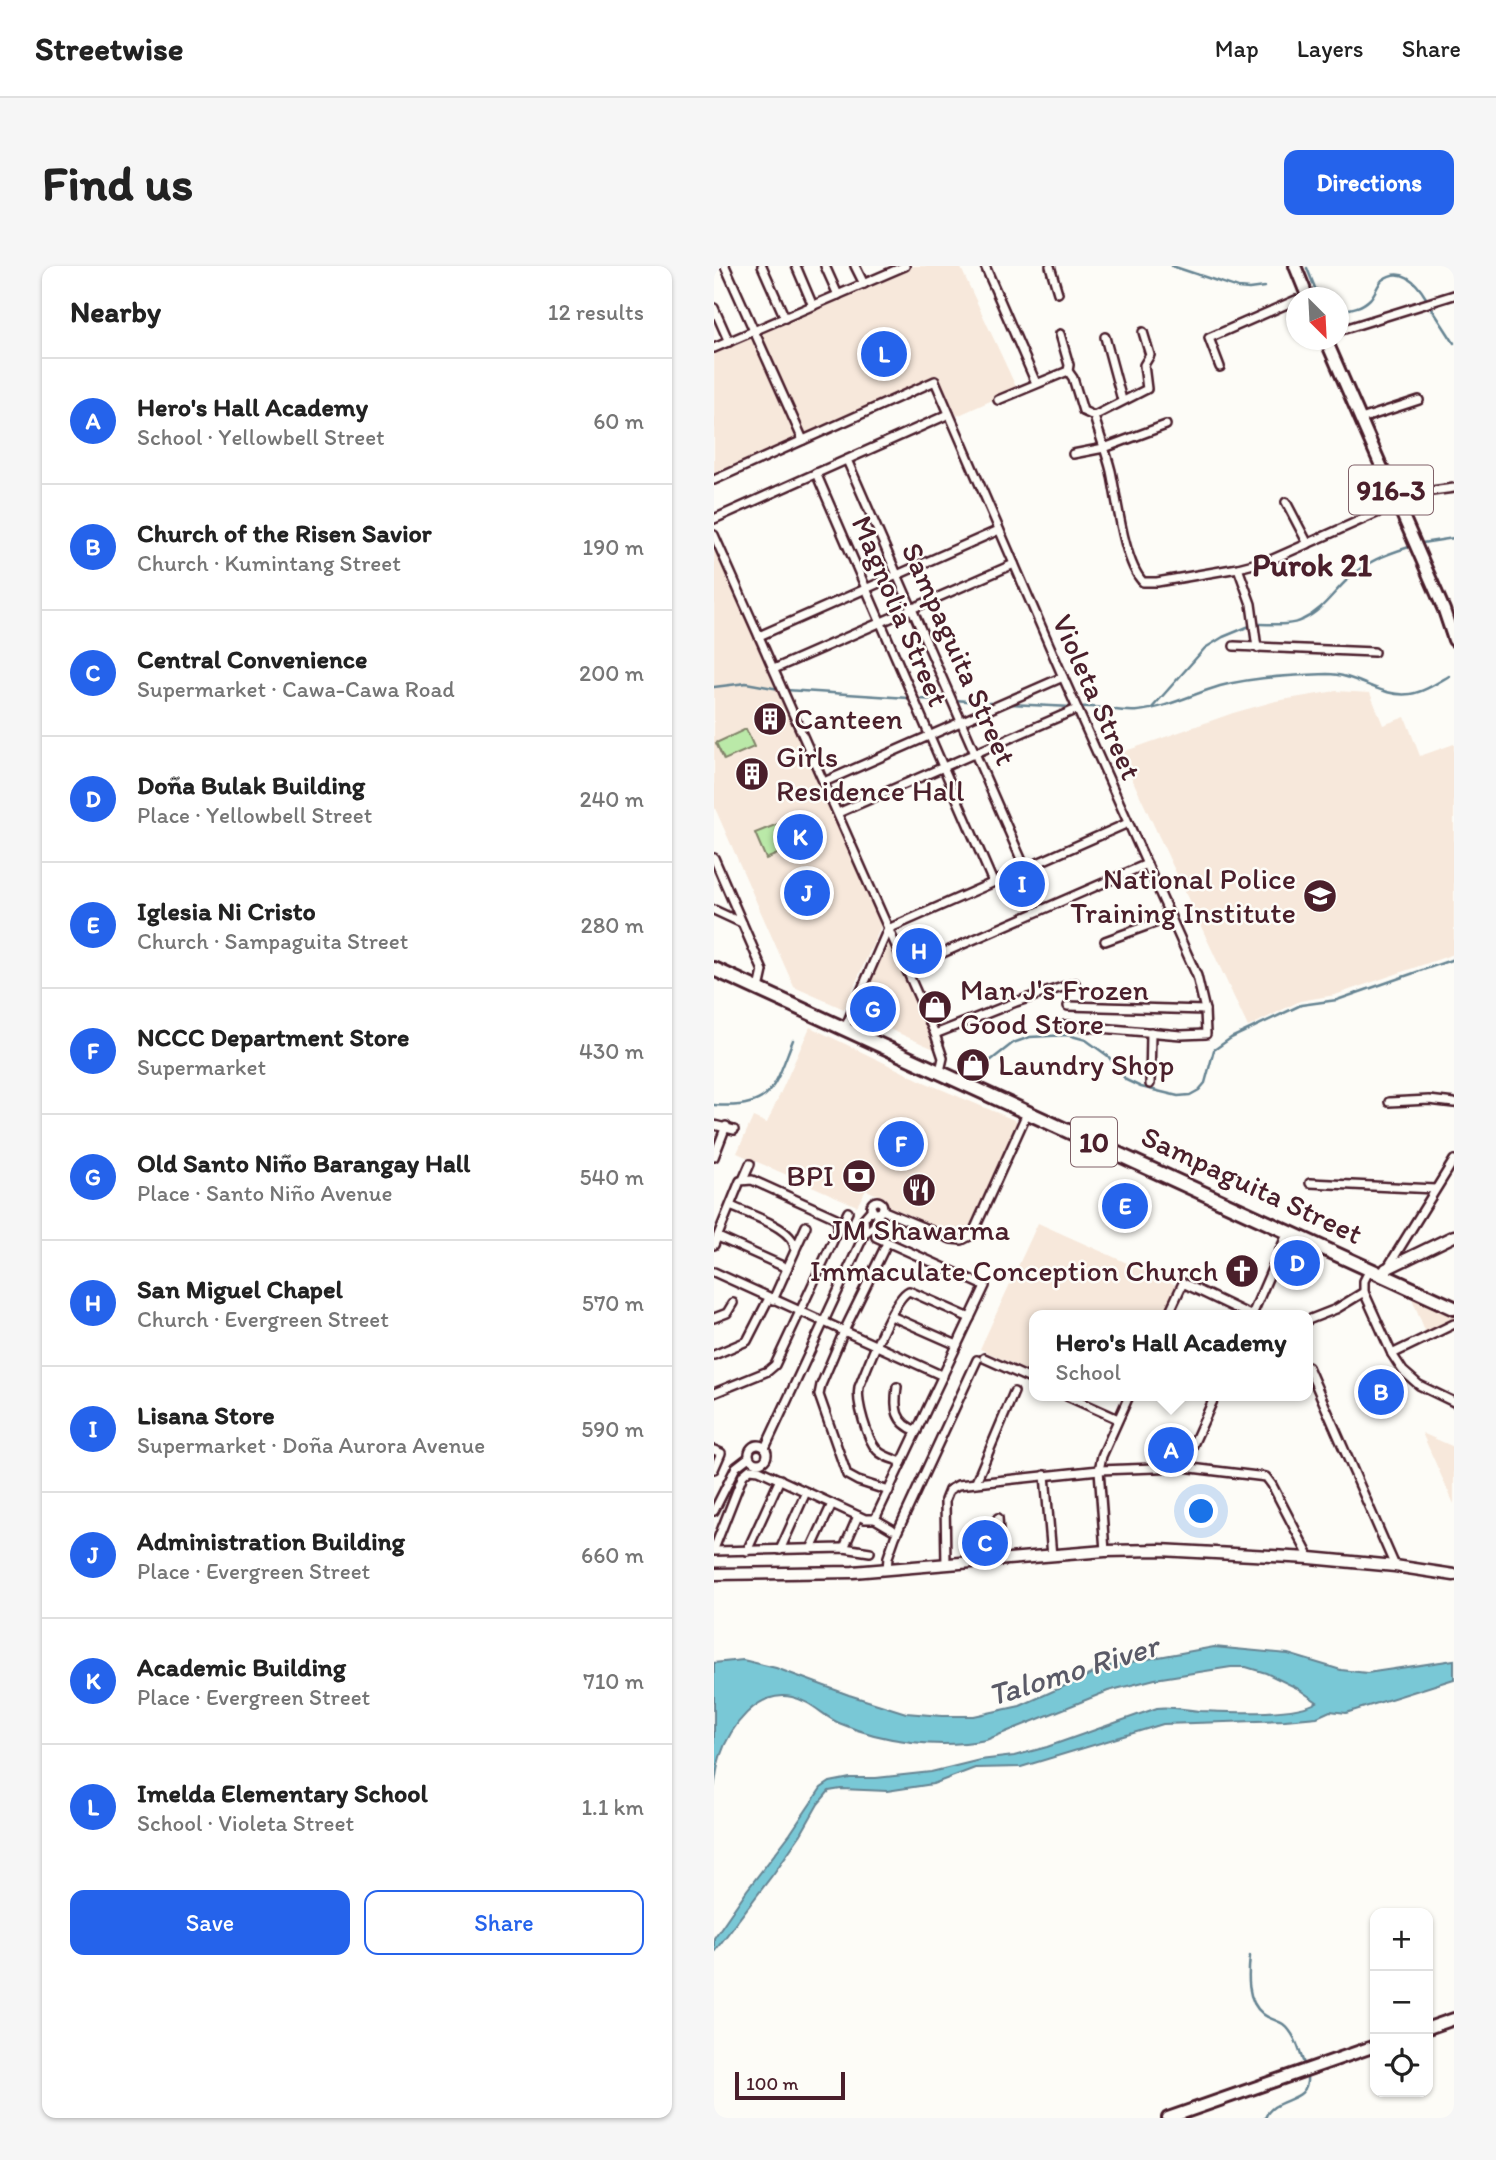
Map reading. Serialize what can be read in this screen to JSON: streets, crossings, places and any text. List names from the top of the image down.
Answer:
{
  "streets": {
    "highway": ["Sampaguita Street", "10"],
    "main road": ["916-3"],
    "street": ["Magnolia Street", "Violeta Street"]
  },
  "crossings": [
    ["Sampaguita Street", "10"]
  ],
  "districts": ["Purok 21"],
  "water": ["Talomo River"],
  "places": {
    "building": ["Canteen", "Girls Residence Hall"],
    "school or university": ["National Police Training Institute"],
    "shop": ["Man J's Frozen Good Store", "Laundry Shop"],
    "bank": ["BPI"],
    "restaurant": ["JM Shawarma"],
    "church": ["Immaculate Conception Church"]
  },
  "scale_bar": "100 m",
  "north": "bottom right",
  "page": {
    "header": "Streetwise",
    "nav": ["Map", "Layers", "Share"],
    "buttons": [
      "Directions",
      ["Save", "Share"]
    ],
    "title": "Find us",
    "heading": ["Nearby", "12 results"],
    "pins": [
      "L",
      "K",
      "I",
      "J",
      "H",
      "G",
      "F",
      "E",
      "D",
      "B",
      "A",
      "C"
    ],
    "list": [
      {
        "mark": "A",
        "name": "Hero's Hall Academy",
        "note": "School · Yellowbell Street",
        "value": "60 m"
      },
      {
        "mark": "B",
        "name": "Church of the Risen Savior",
        "note": "Church · Kumintang Street",
        "value": "190 m"
      },
      {
        "mark": "C",
        "name": "Central Convenience",
        "note": "Supermarket · Cawa-Cawa Road",
        "value": "200 m"
      },
      {
        "mark": "D",
        "name": "Doña Bulak Building",
        "note": "Place · Yellowbell Street",
        "value": "240 m"
      },
      {
        "mark": "E",
        "name": "Iglesia Ni Cristo",
        "note": "Church · Sampaguita Street",
        "value": "280 m"
      },
      {
        "mark": "F",
        "name": "NCCC Department Store",
        "note": "Supermarket",
        "value": "430 m"
      },
      {
        "mark": "G",
        "name": "Old Santo Niño Barangay Hall",
        "note": "Place · Santo Niño Avenue",
        "value": "540 m"
      },
      {
        "mark": "H",
        "name": "San Miguel Chapel",
        "note": "Church · Evergreen Street",
        "value": "570 m"
      },
      {
        "mark": "I",
        "name": "Lisana Store",
        "note": "Supermarket · Doña Aurora Avenue",
        "value": "590 m"
      },
      {
        "mark": "J",
        "name": "Administration Building",
        "note": "Place · Evergreen Street",
        "value": "660 m"
      },
      {
        "mark": "K",
        "name": "Academic Building",
        "note": "Place · Evergreen Street",
        "value": "710 m"
      },
      {
        "mark": "L",
        "name": "Imelda Elementary School",
        "note": "School · Violeta Street",
        "value": "1.1 km"
      }
    ],
    "popup": ["Hero's Hall Academy", "School"],
    "map_buttons": ["+", "−"],
    "scale": "100 m"
  }
}
